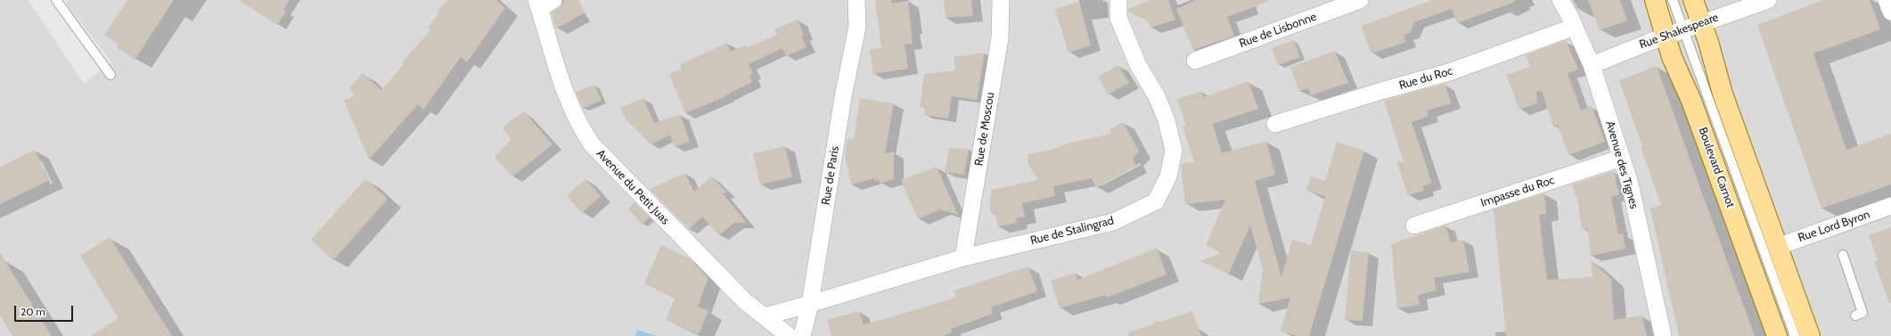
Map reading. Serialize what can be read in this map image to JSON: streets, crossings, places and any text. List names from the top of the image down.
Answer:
{
  "streets": {
    "main road": ["Boulevard Carnot"],
    "street": [
      "Rue de Lisbonne",
      "Rue Shakespeare",
      "Rue du Roc",
      "Rue de Moscou",
      "Avenue des Tignes",
      "Rue de Paris",
      "Avenue du Petit Juas",
      "Impasse du Roc",
      "Rue Lord Byron",
      "Rue de Stalingrad"
    ]
  },
  "crossings": [
    ["Rue Shakespeare", "Avenue des Tignes"],
    ["Rue Shakespeare", "Boulevard Carnot"],
    ["Rue du Roc", "Avenue des Tignes"],
    ["Rue de Moscou", "Rue de Stalingrad"],
    ["Avenue des Tignes", "Impasse du Roc"],
    ["Rue de Paris", "Rue de Stalingrad"]
  ],
  "scale_bar": "20 m"
}
